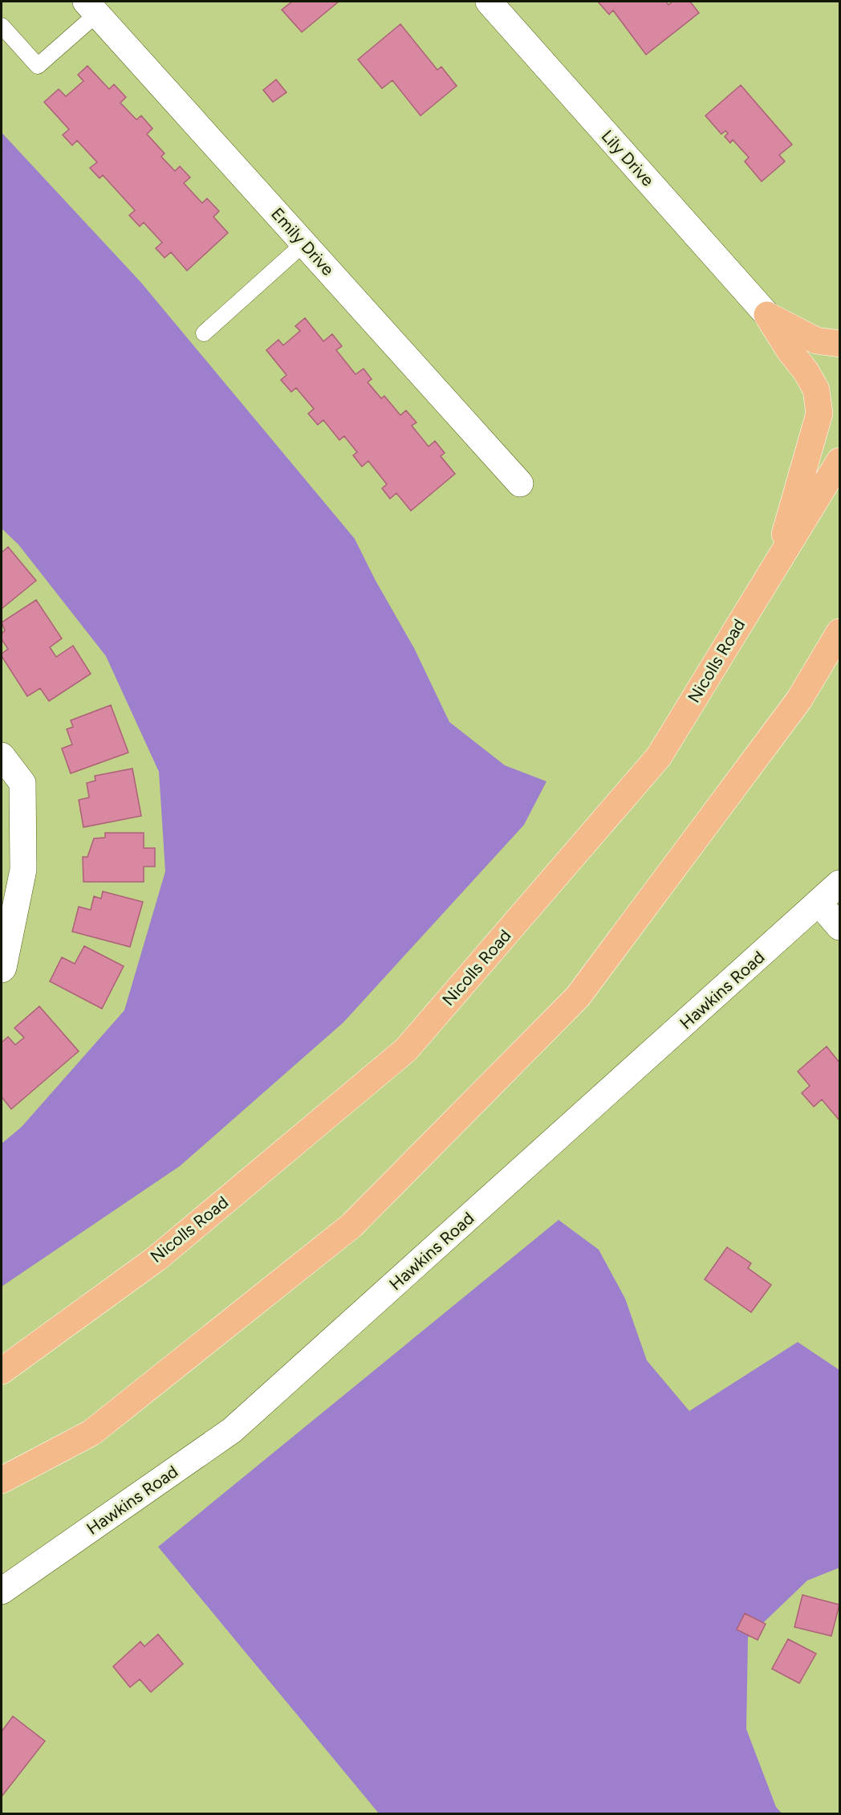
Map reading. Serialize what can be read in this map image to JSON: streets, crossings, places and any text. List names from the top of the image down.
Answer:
{
  "streets": {
    "highway": ["Nicolls Road"],
    "street": ["Lily Drive", "Emily Drive", "Hawkins Road"]
  }
}
